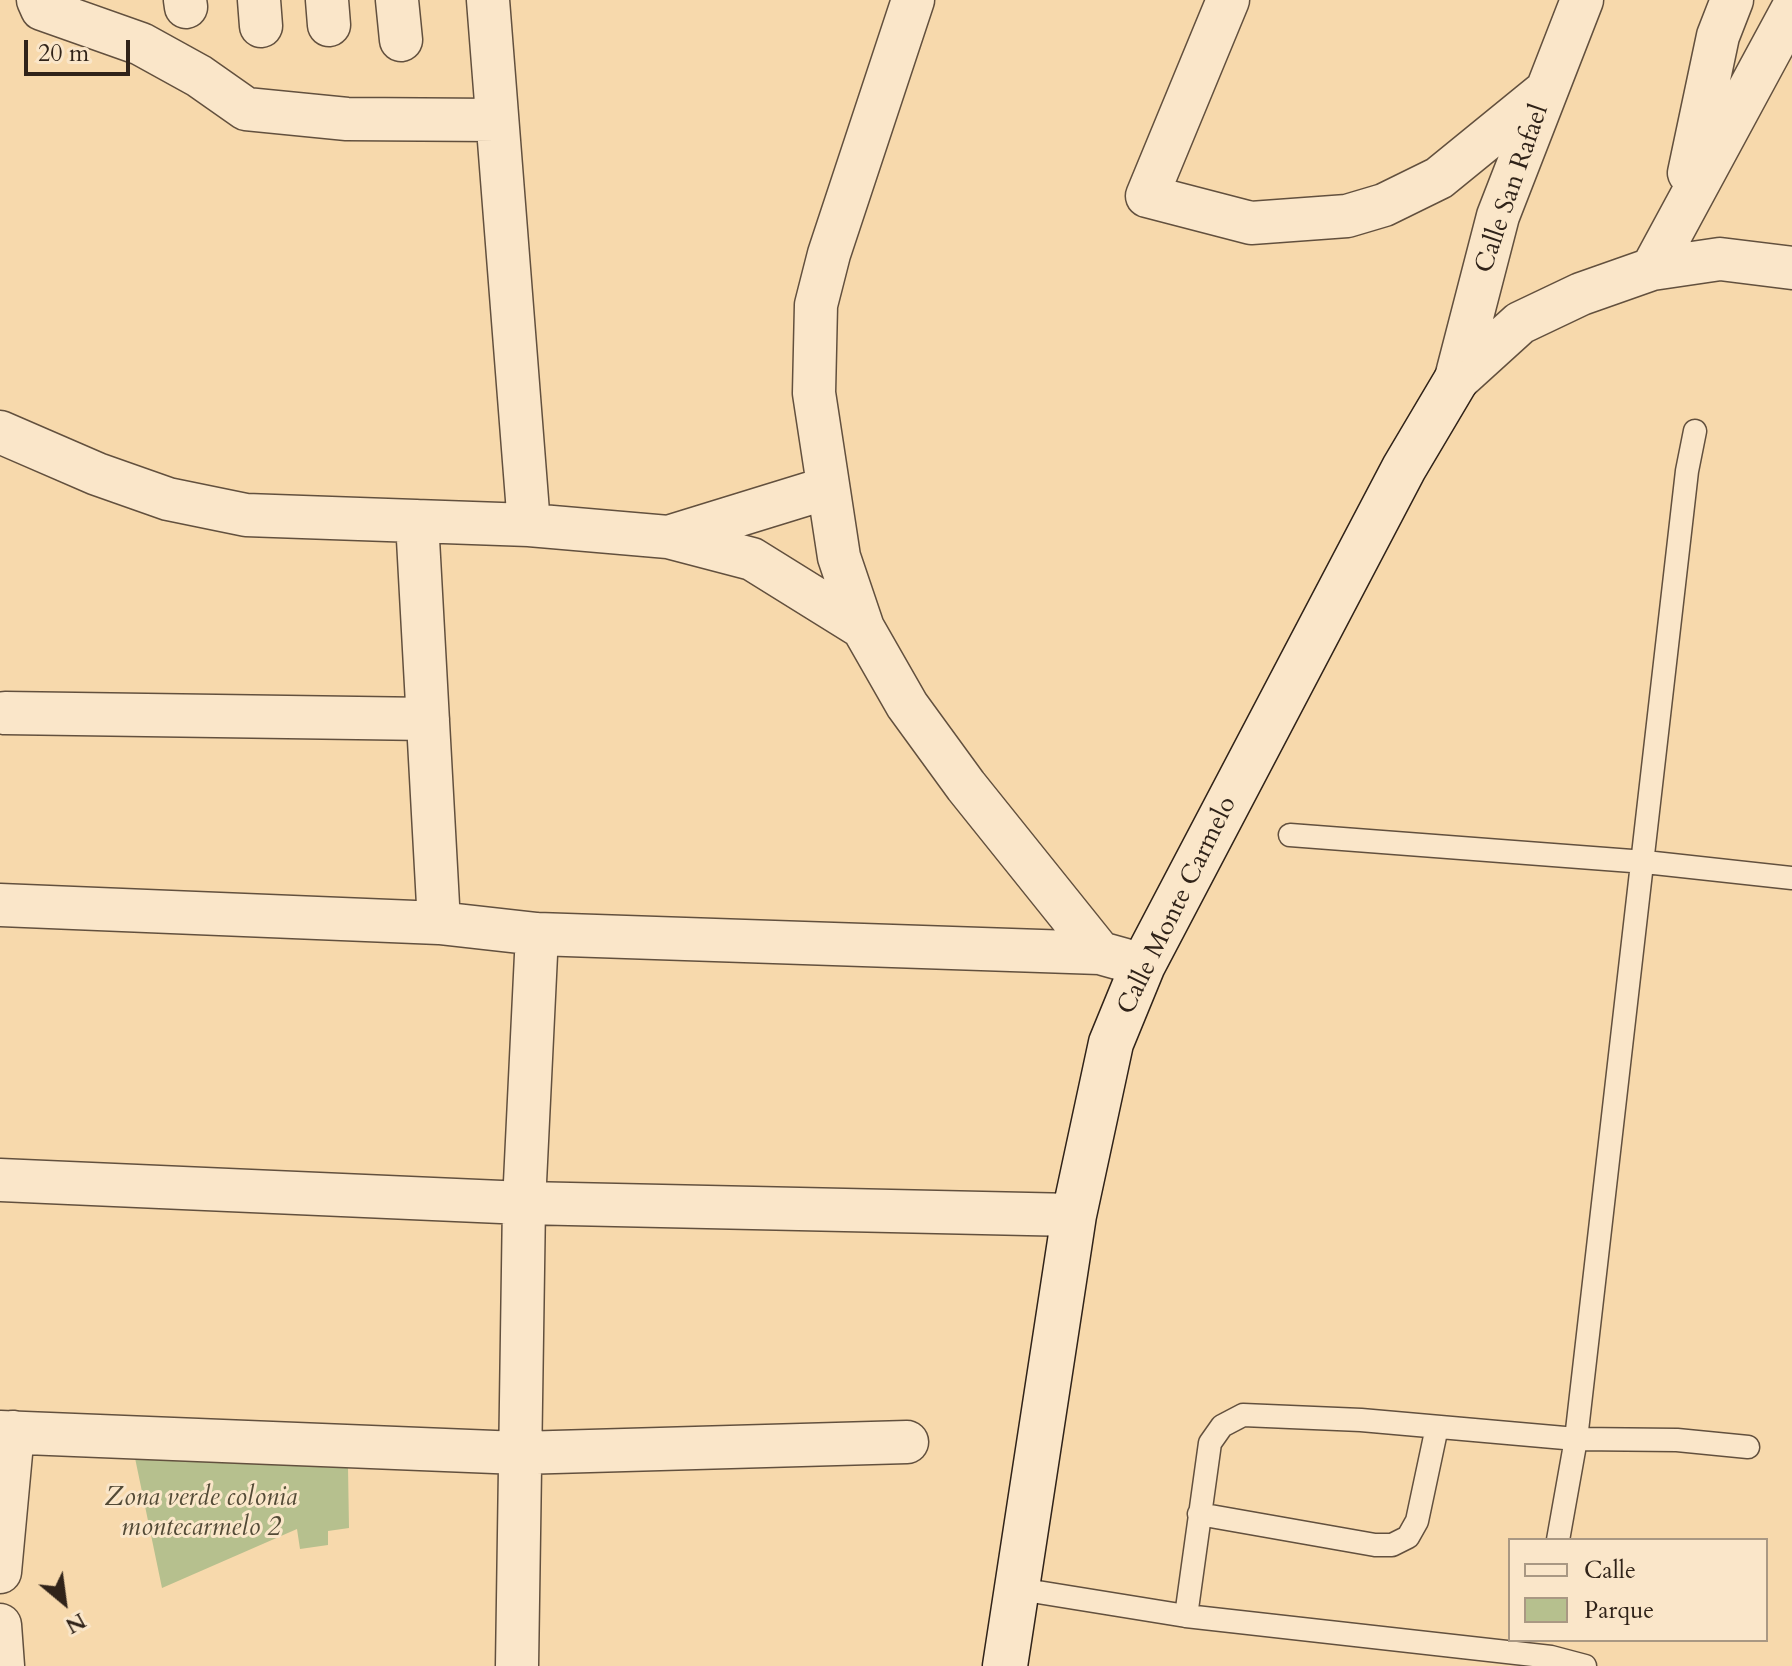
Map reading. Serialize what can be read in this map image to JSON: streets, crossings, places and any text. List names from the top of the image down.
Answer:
{
  "streets": {
    "street": ["Calle San Rafael", "Calle Monte Carmelo"]
  },
  "crossings": [
    ["Calle San Rafael", "Calle Monte Carmelo"]
  ],
  "parks": ["Zona verde colonia montecarmelo 2"],
  "legend": ["Calle", "Parque"],
  "scale_bar": "20 m",
  "north": "bottom right"
}
